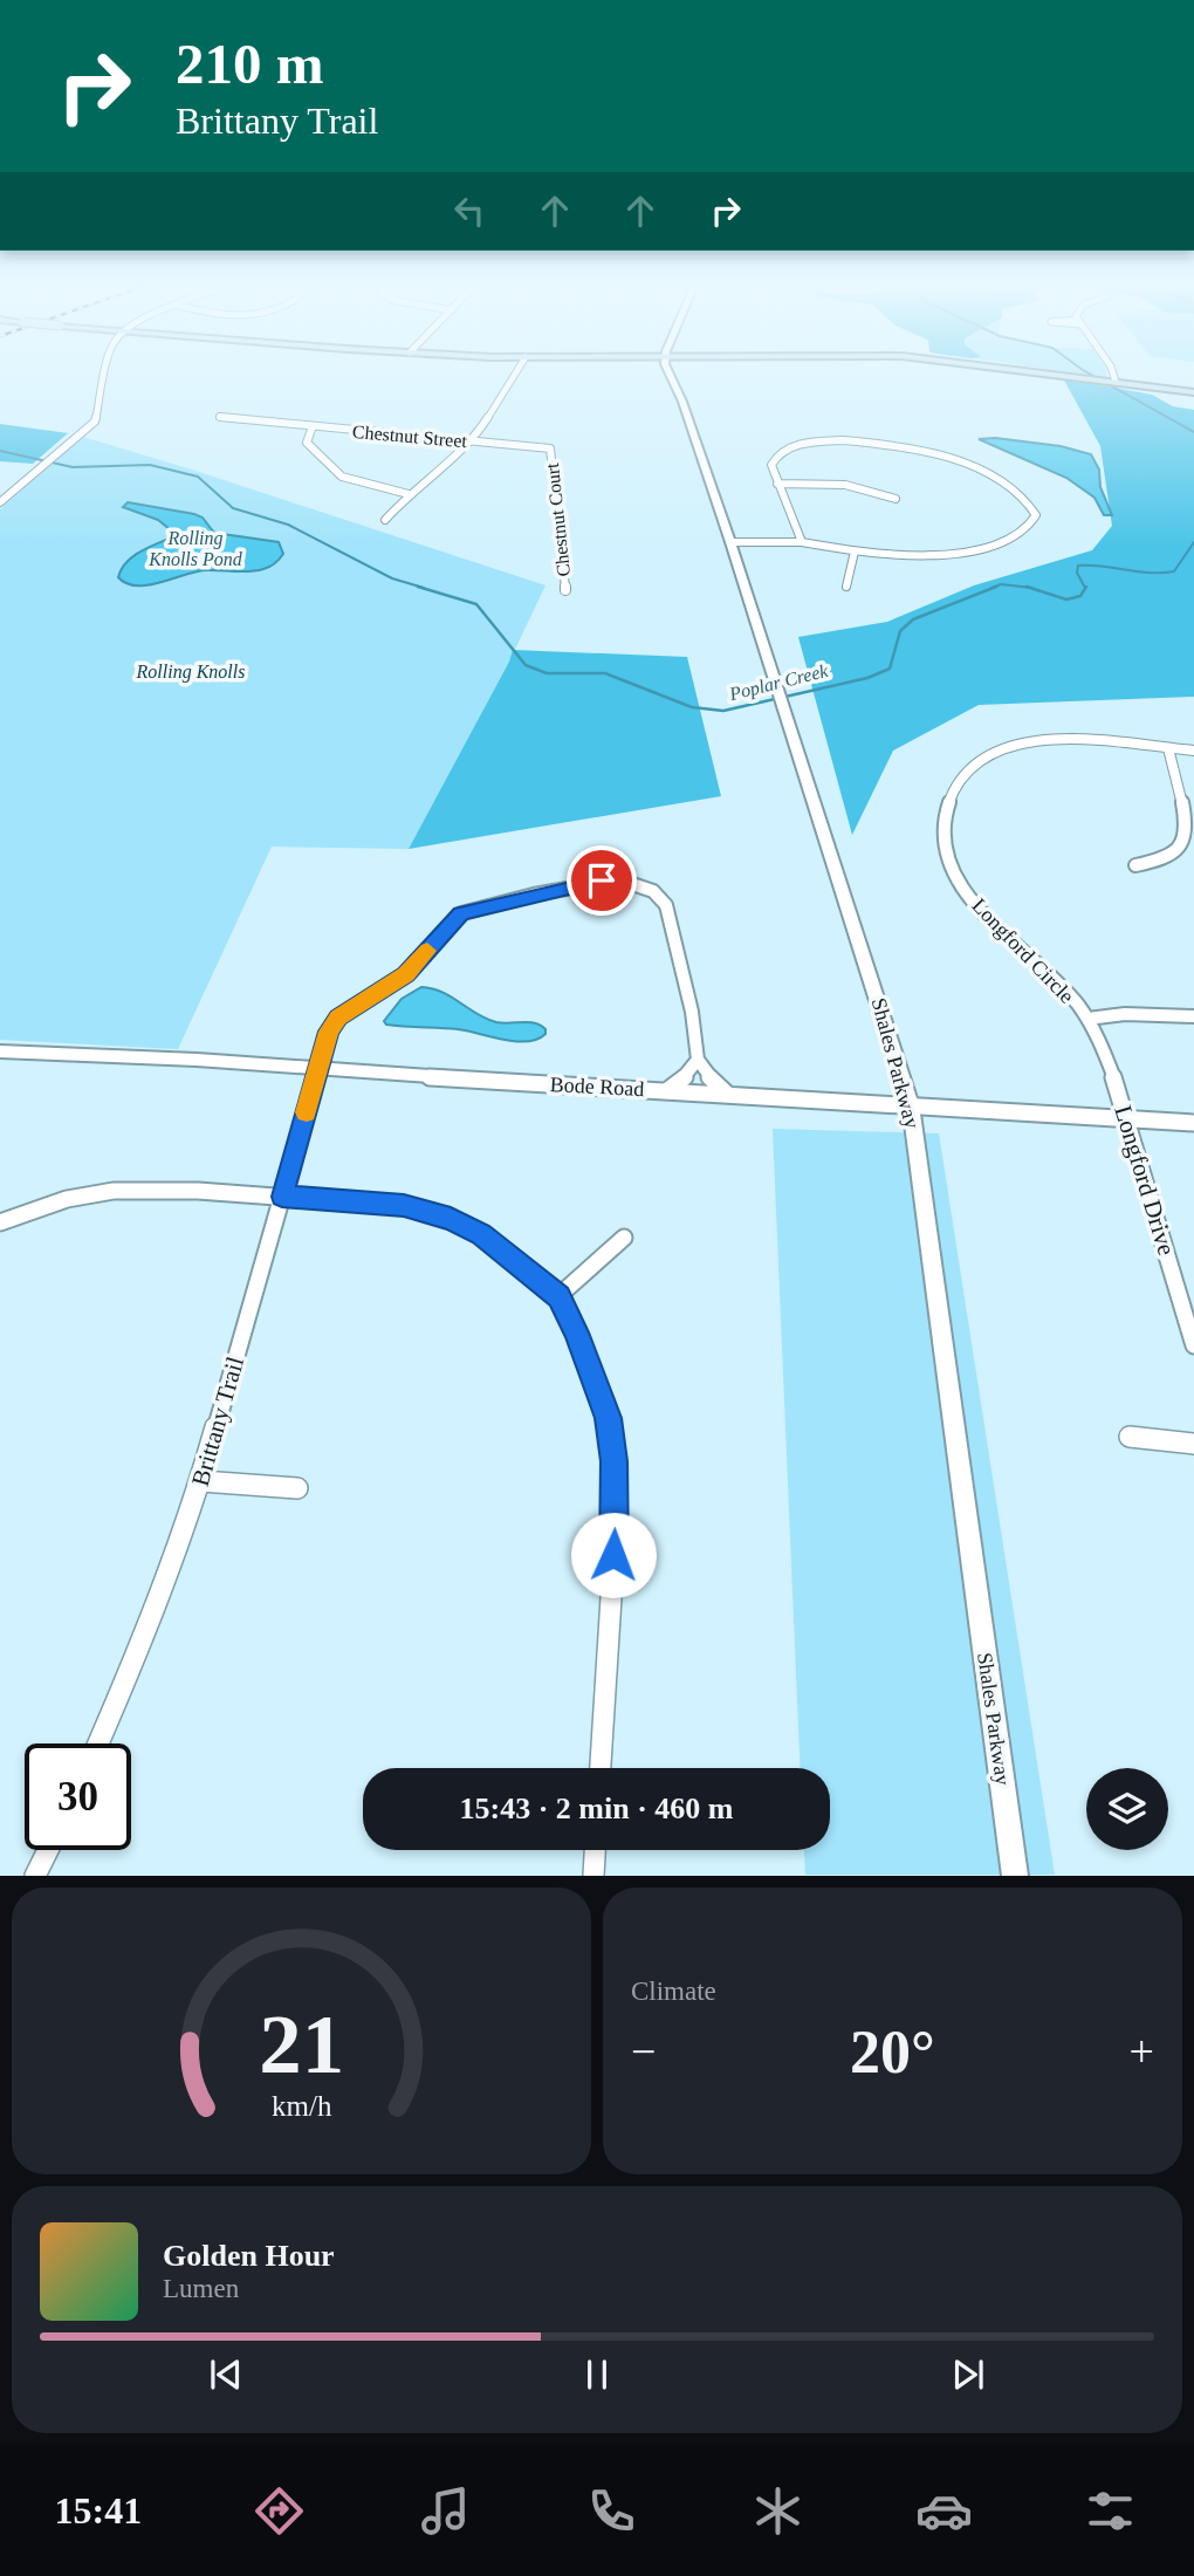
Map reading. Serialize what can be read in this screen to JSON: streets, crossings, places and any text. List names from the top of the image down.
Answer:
{
  "streets": {
    "street": [
      "Chestnut Street",
      "Chestnut Court",
      "Longford Circle",
      "Shales Parkway",
      "Bode Road",
      "Longford Drive",
      "Brittany Trail"
    ]
  },
  "crossings": [
    ["Chestnut Street", "Chestnut Court"],
    ["Longford Circle", "Longford Drive"],
    ["Shales Parkway", "Bode Road"],
    ["Bode Road", "Longford Drive"],
    ["Bode Road", "Brittany Trail"]
  ],
  "water": ["Rolling Knolls Pond", "Poplar Creek"],
  "parks": ["Rolling Knolls"],
  "page": {
    "turn": ["210 m", "Brittany Trail"],
    "limit": "30",
    "trip": "15:43 · 2 min · 460 m",
    "tile": "Climate",
    "heat": ["−", "20°", "+"],
    "song": ["Golden Hour", "Lumen"],
    "tabs": "15:41",
    "gauge": ["21", "km/h"]
  }
}
